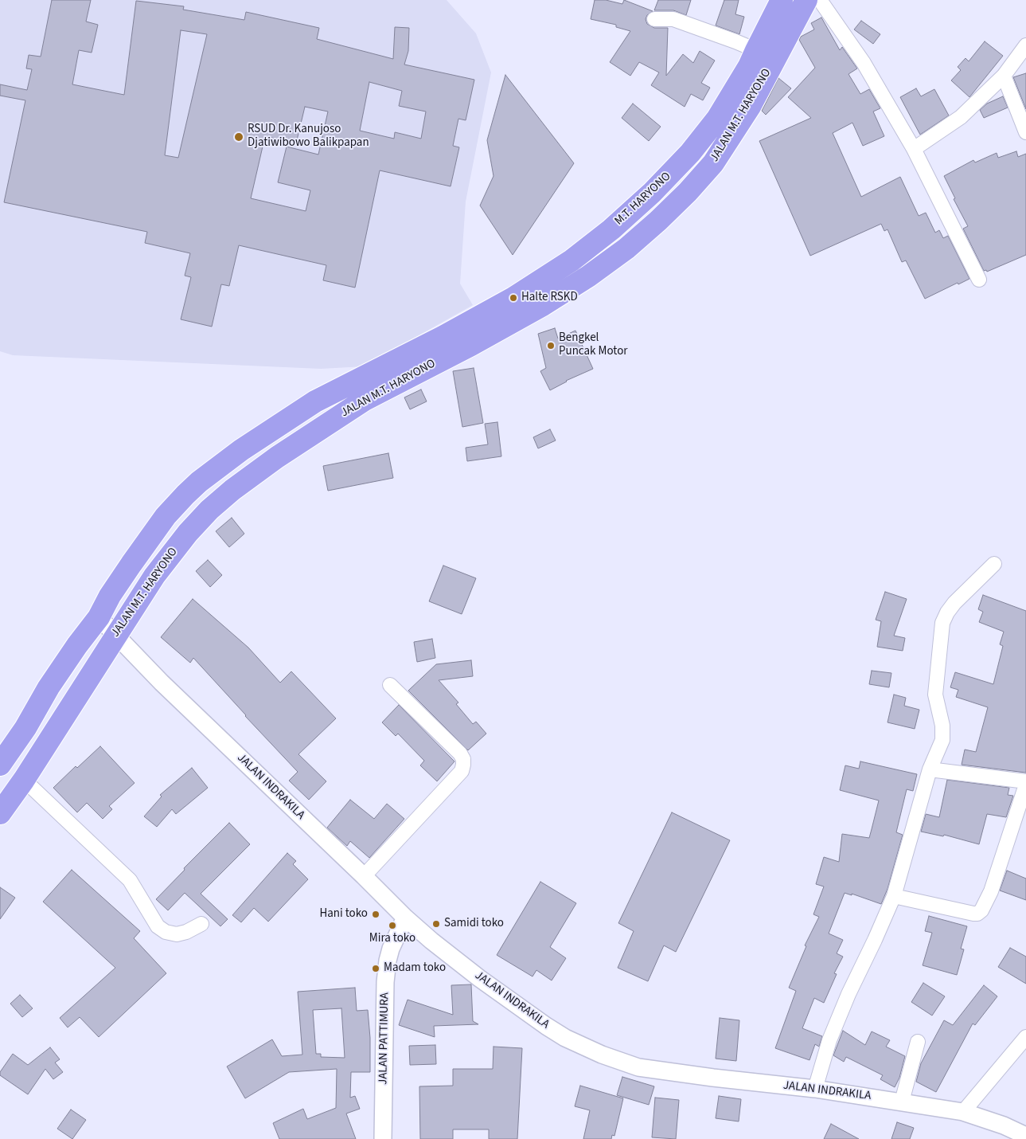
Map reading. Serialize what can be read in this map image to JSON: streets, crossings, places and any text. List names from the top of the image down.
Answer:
{
  "streets": {
    "highway": ["JALAN M.T. HARYONO", "M.T. HARYONO"],
    "street": ["JALAN INDRAKILA", "JALAN PATTIMURA"]
  },
  "crossings": [
    ["JALAN M.T. HARYONO", "M.T. HARYONO"],
    ["JALAN M.T. HARYONO", "JALAN INDRAKILA"],
    ["JALAN INDRAKILA", "JALAN PATTIMURA"]
  ],
  "places": [
    "RSUD Dr. Kanujoso Djatiwibowo Balikpapan",
    "Halte RSKD",
    "Bengkel Puncak Motor",
    "Hani toko",
    "Samidi toko",
    "Mira toko",
    "Madam toko"
  ]
}
